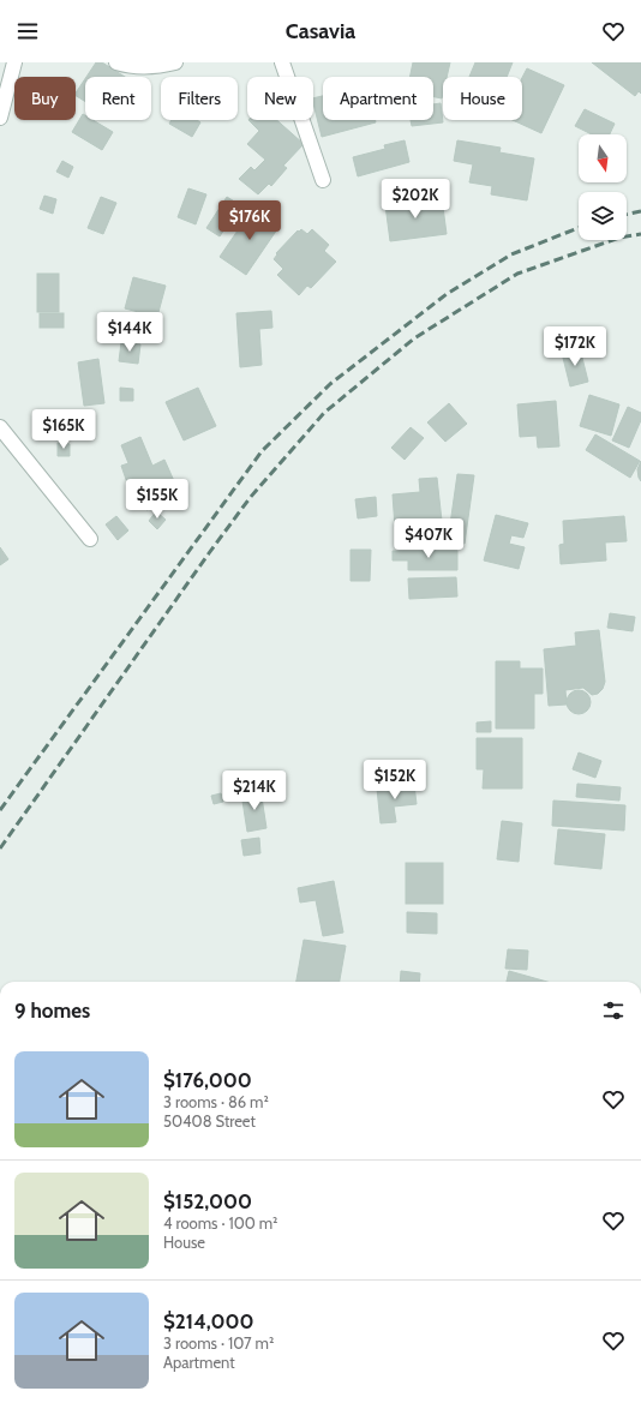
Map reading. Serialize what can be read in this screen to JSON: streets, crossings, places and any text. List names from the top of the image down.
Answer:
{
  "north": "bottom",
  "page": {
    "header": "Casavia",
    "chip": [
      "Buy",
      "Rent",
      "Filters",
      "New",
      "Apartment",
      "House"
    ],
    "price": [
      "$202K",
      "$176K",
      "$144K",
      "$172K",
      "$165K",
      "$155K",
      "$407K",
      "$152K",
      "$214K"
    ],
    "heading": "9 homes",
    "list": [
      {
        "name": "$176,000",
        "note": "3 rooms · 86 m² · 50408 Street"
      },
      {
        "name": "$152,000",
        "note": "4 rooms · 100 m² · House"
      },
      {
        "name": "$214,000",
        "note": "3 rooms · 107 m² · Apartment"
      }
    ]
  }
}
